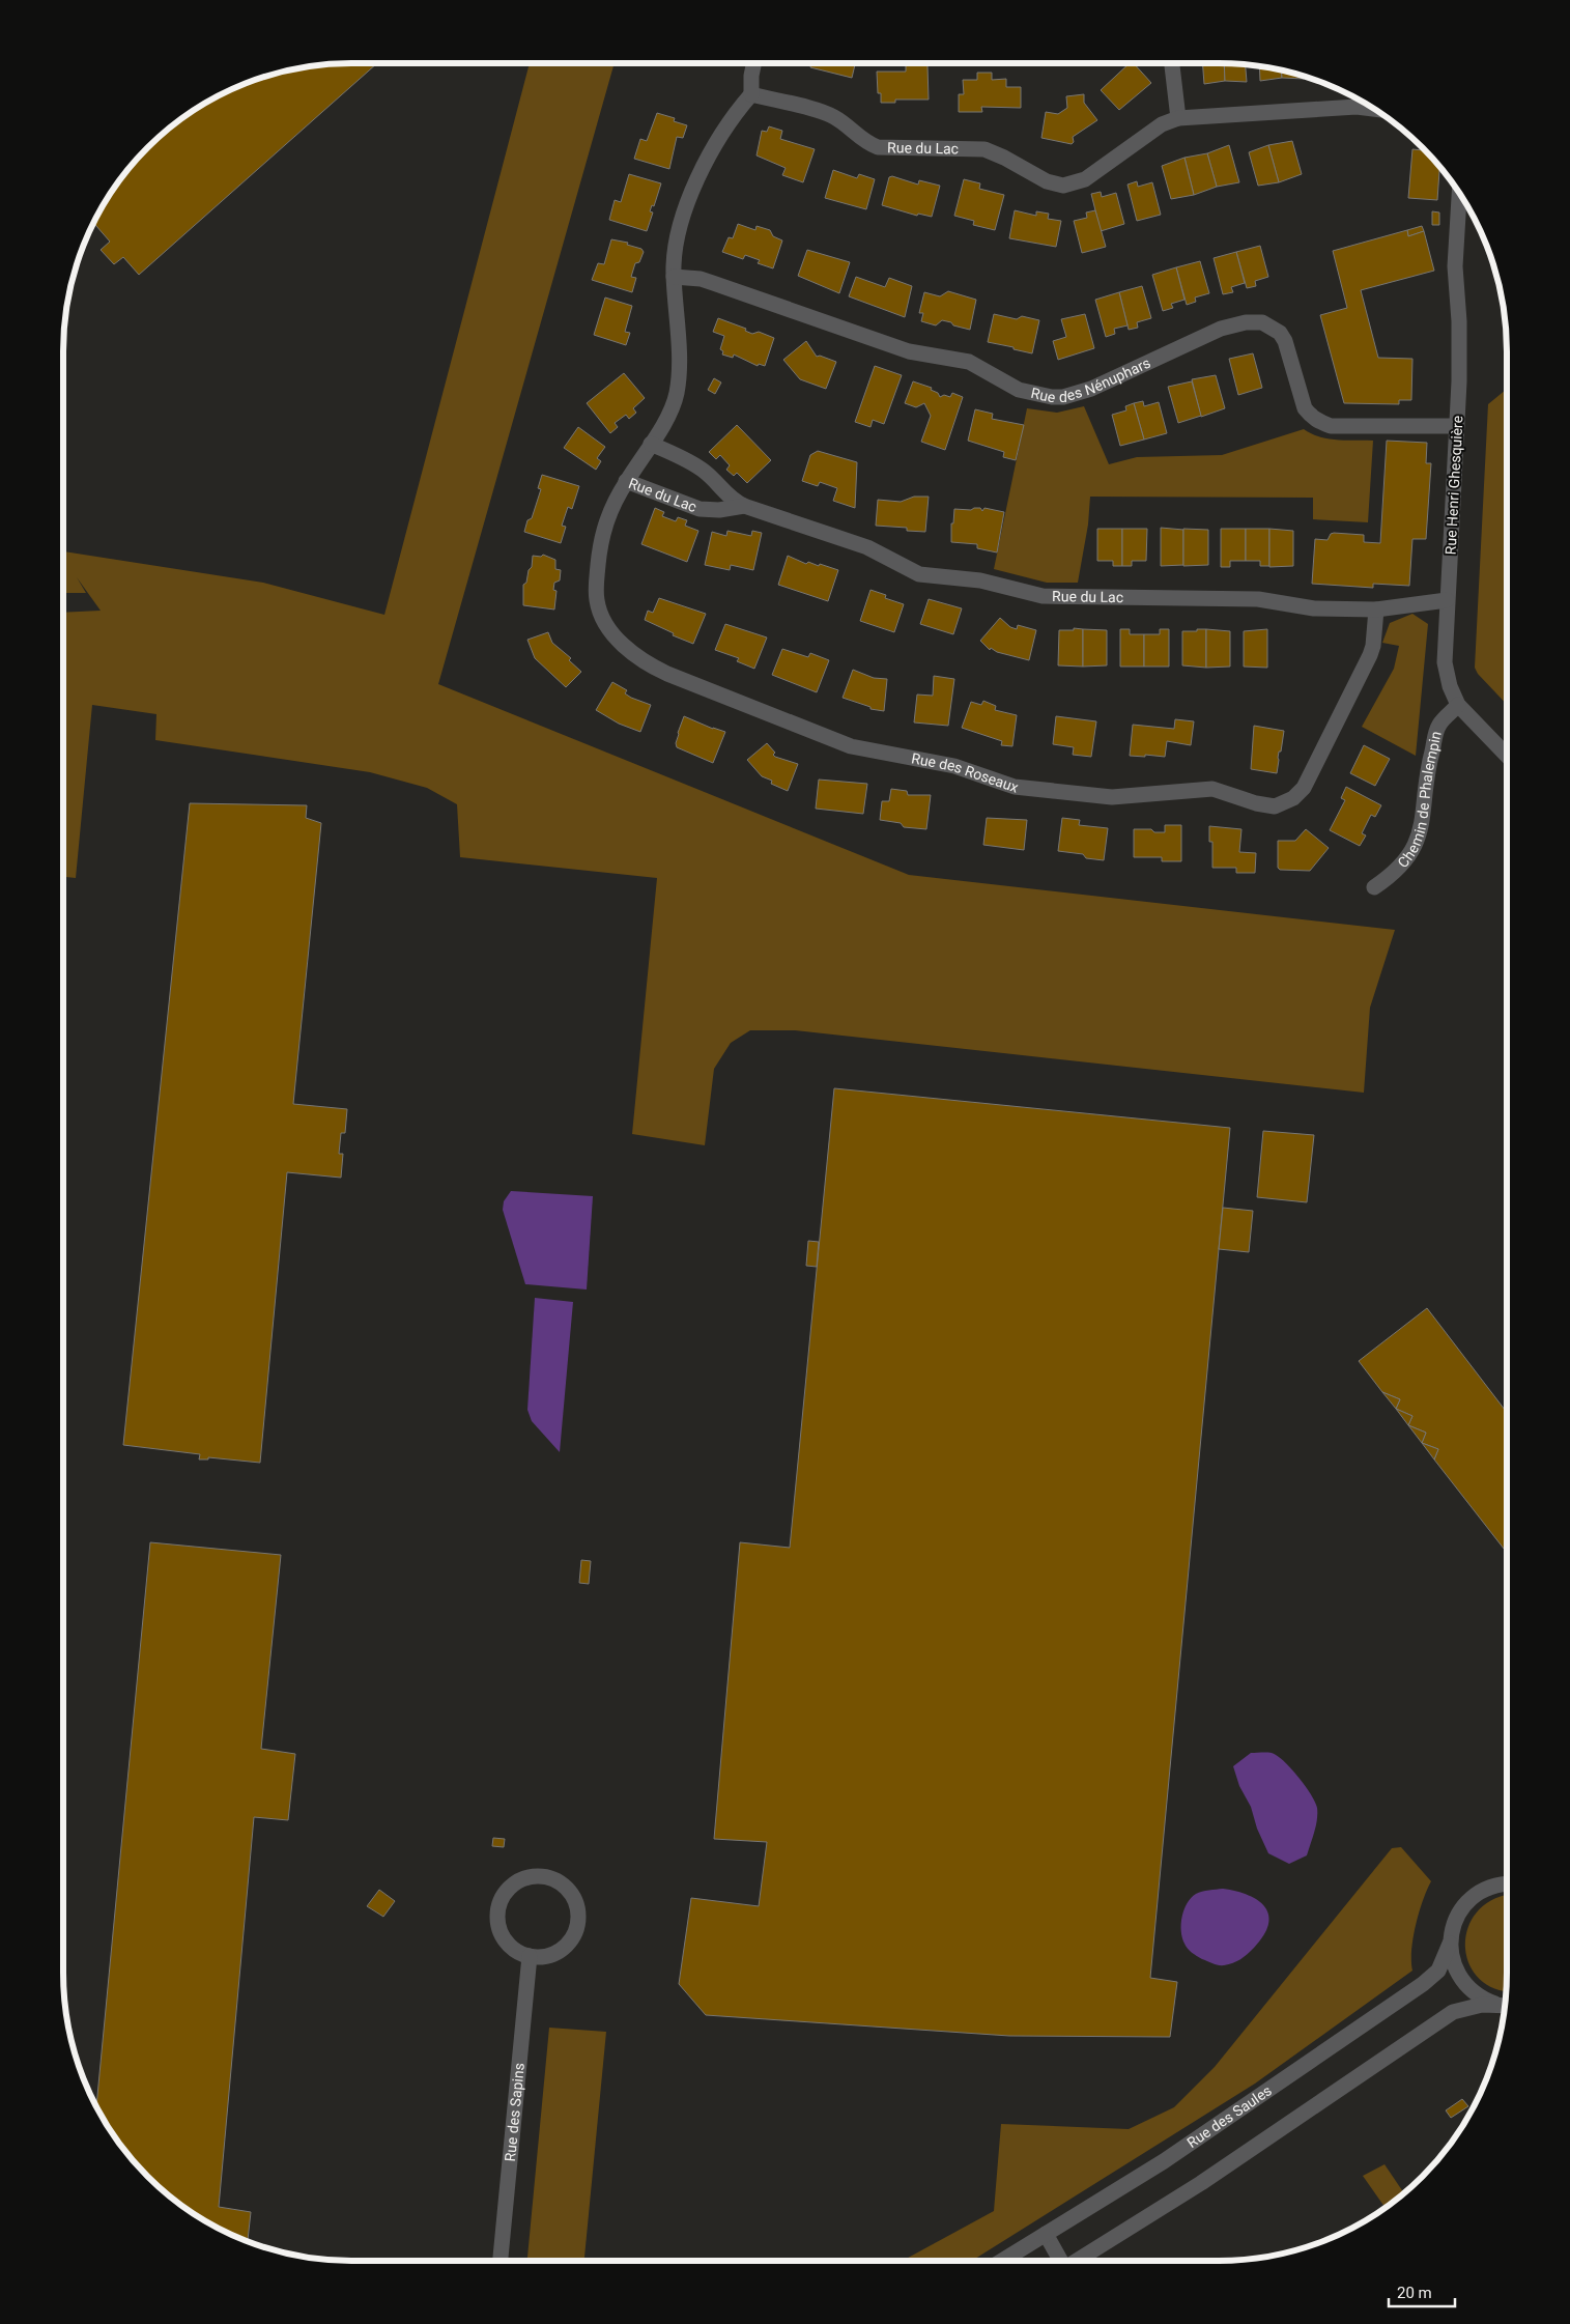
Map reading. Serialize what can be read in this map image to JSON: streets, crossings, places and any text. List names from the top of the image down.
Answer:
{
  "streets": {
    "street": [
      "Rue du Lac",
      "Rue des Nénuphars",
      "Rue Henri Ghesquière",
      "Rue des Roseaux",
      "Chemin de Phalempin",
      "Rue des Sapins",
      "Rue des Saules"
    ]
  },
  "crossings": [
    ["Rue du Lac", "Rue des Nénuphars"],
    ["Rue du Lac", "Rue Henri Ghesquière"],
    ["Rue du Lac", "Rue des Roseaux"],
    ["Rue des Nénuphars", "Rue Henri Ghesquière"],
    ["Rue Henri Ghesquière", "Chemin de Phalempin"]
  ],
  "scale_bar": "20 m"
}
